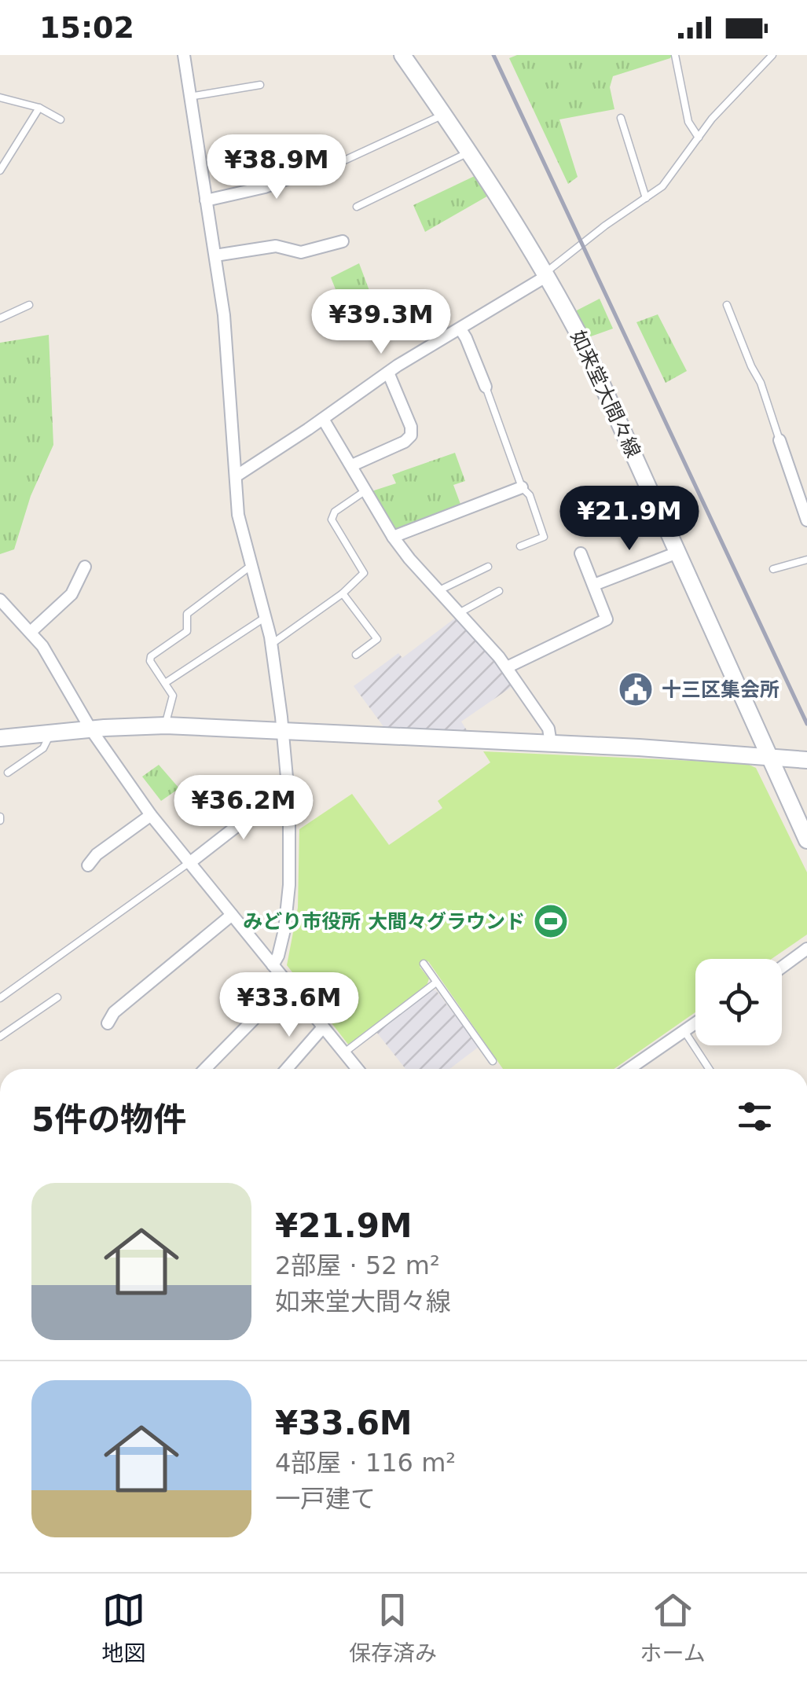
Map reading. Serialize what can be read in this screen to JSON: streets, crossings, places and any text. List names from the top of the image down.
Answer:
{
  "streets": {
    "main road": ["如来堂大間々線"]
  },
  "places": {
    "public building": ["十三区集会所"],
    "sports": ["みどり市役所 大間々グラウンド"]
  },
  "page": {
    "status": "15:02",
    "price": [
      "¥38.9M",
      "¥39.3M",
      "¥21.9M",
      "¥36.2M",
      "¥33.6M"
    ],
    "heading": "5件の物件",
    "list": [
      {
        "name": "¥21.9M",
        "note": "2部屋 · 52 m² · 如来堂大間々線"
      },
      {
        "name": "¥33.6M",
        "note": "4部屋 · 116 m² · 一戸建て"
      }
    ],
    "tabs": ["地図", "保存済み", "ホーム"]
  }
}
